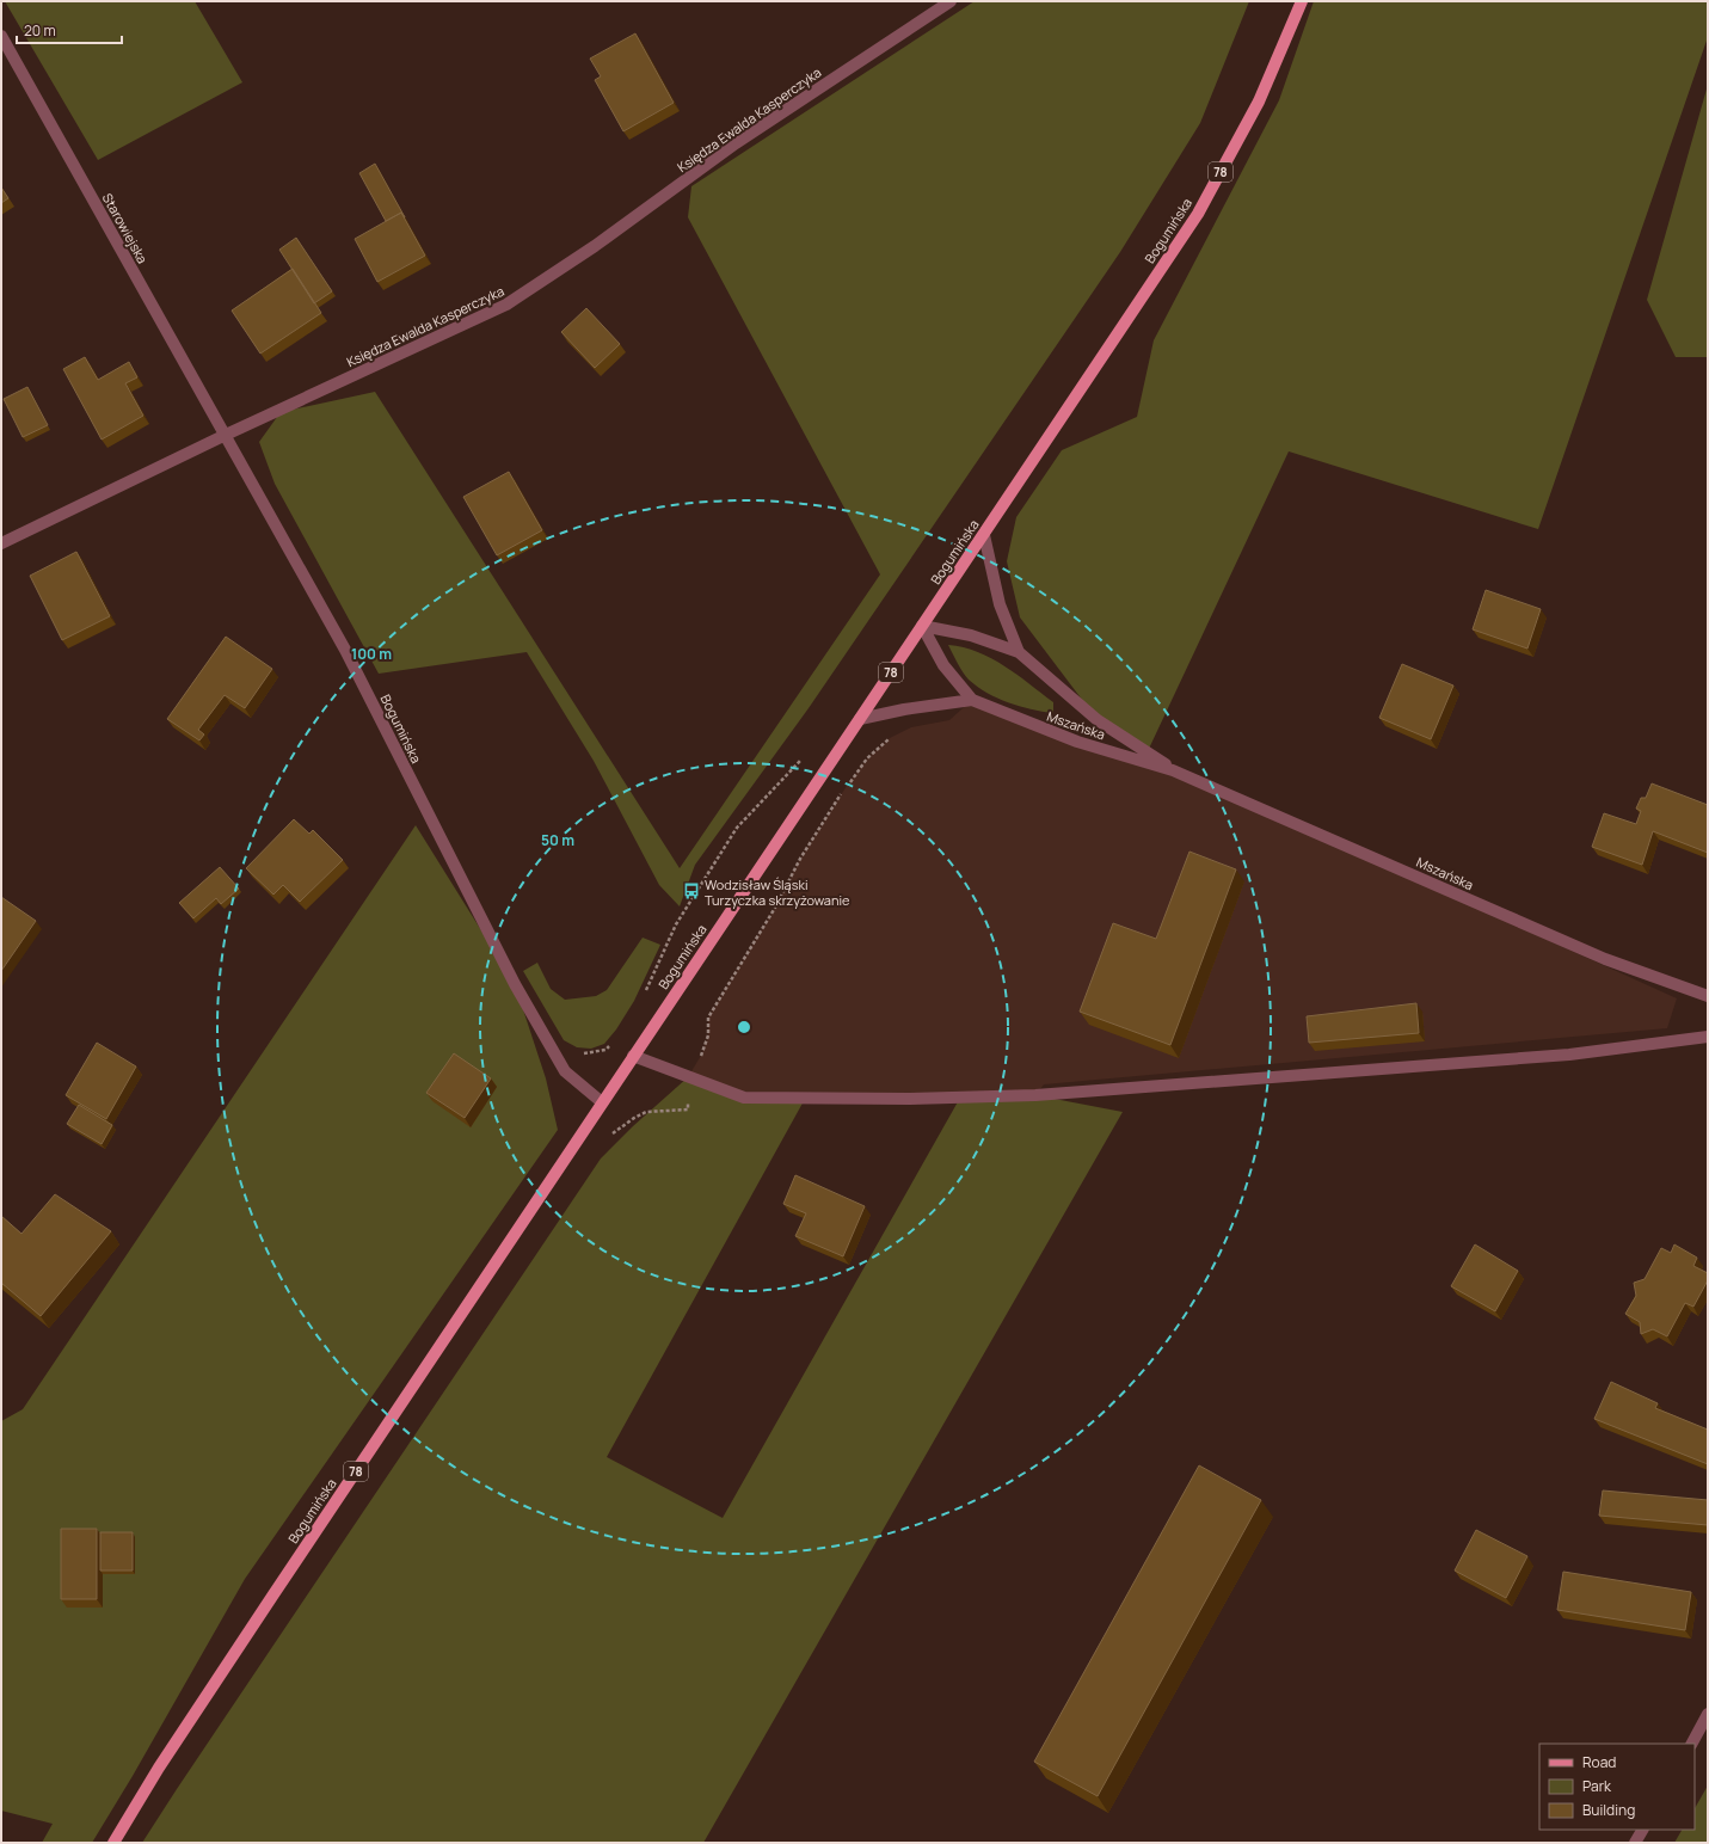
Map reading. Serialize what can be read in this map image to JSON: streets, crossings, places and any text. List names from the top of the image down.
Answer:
{
  "streets": {
    "main road": ["78", "Bogumińska"],
    "street": ["Księdza Ewalda Kasperczyka", "Starowiejska", "Mszańska"]
  },
  "crossings": [
    ["Księdza Ewalda Kasperczyka", "Starowiejska"],
    ["Księdza Ewalda Kasperczyka", "Bogumińska"],
    ["Starowiejska", "Bogumińska"]
  ],
  "places": {
    "bus stop": ["Wodzisław Śląski Turzyczka skrzyżowanie"]
  },
  "legend": ["Road", "Park", "Building"],
  "scale_bar": "20 m",
  "rings": ["100 m", "50 m"]
}
